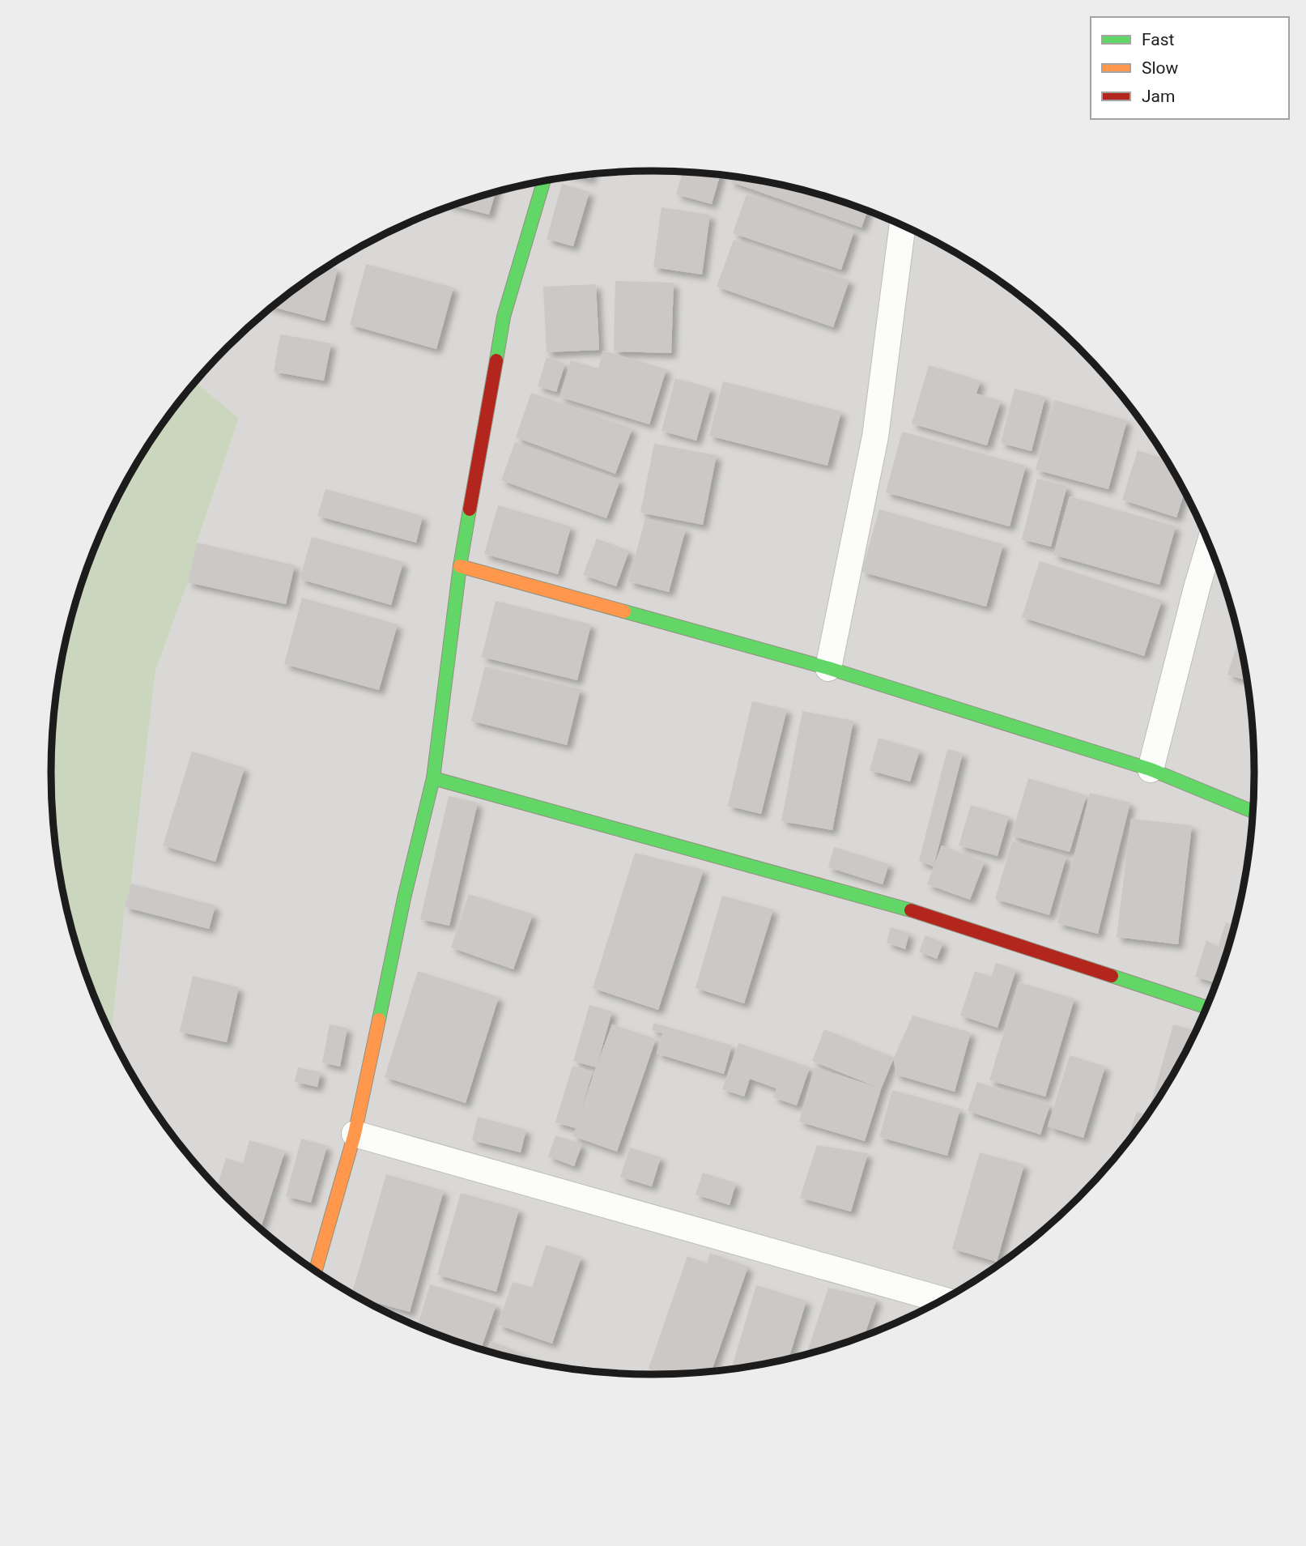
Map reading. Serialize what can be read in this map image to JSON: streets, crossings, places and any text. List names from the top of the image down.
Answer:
{
  "legend": ["Fast", "Slow", "Jam"]
}
